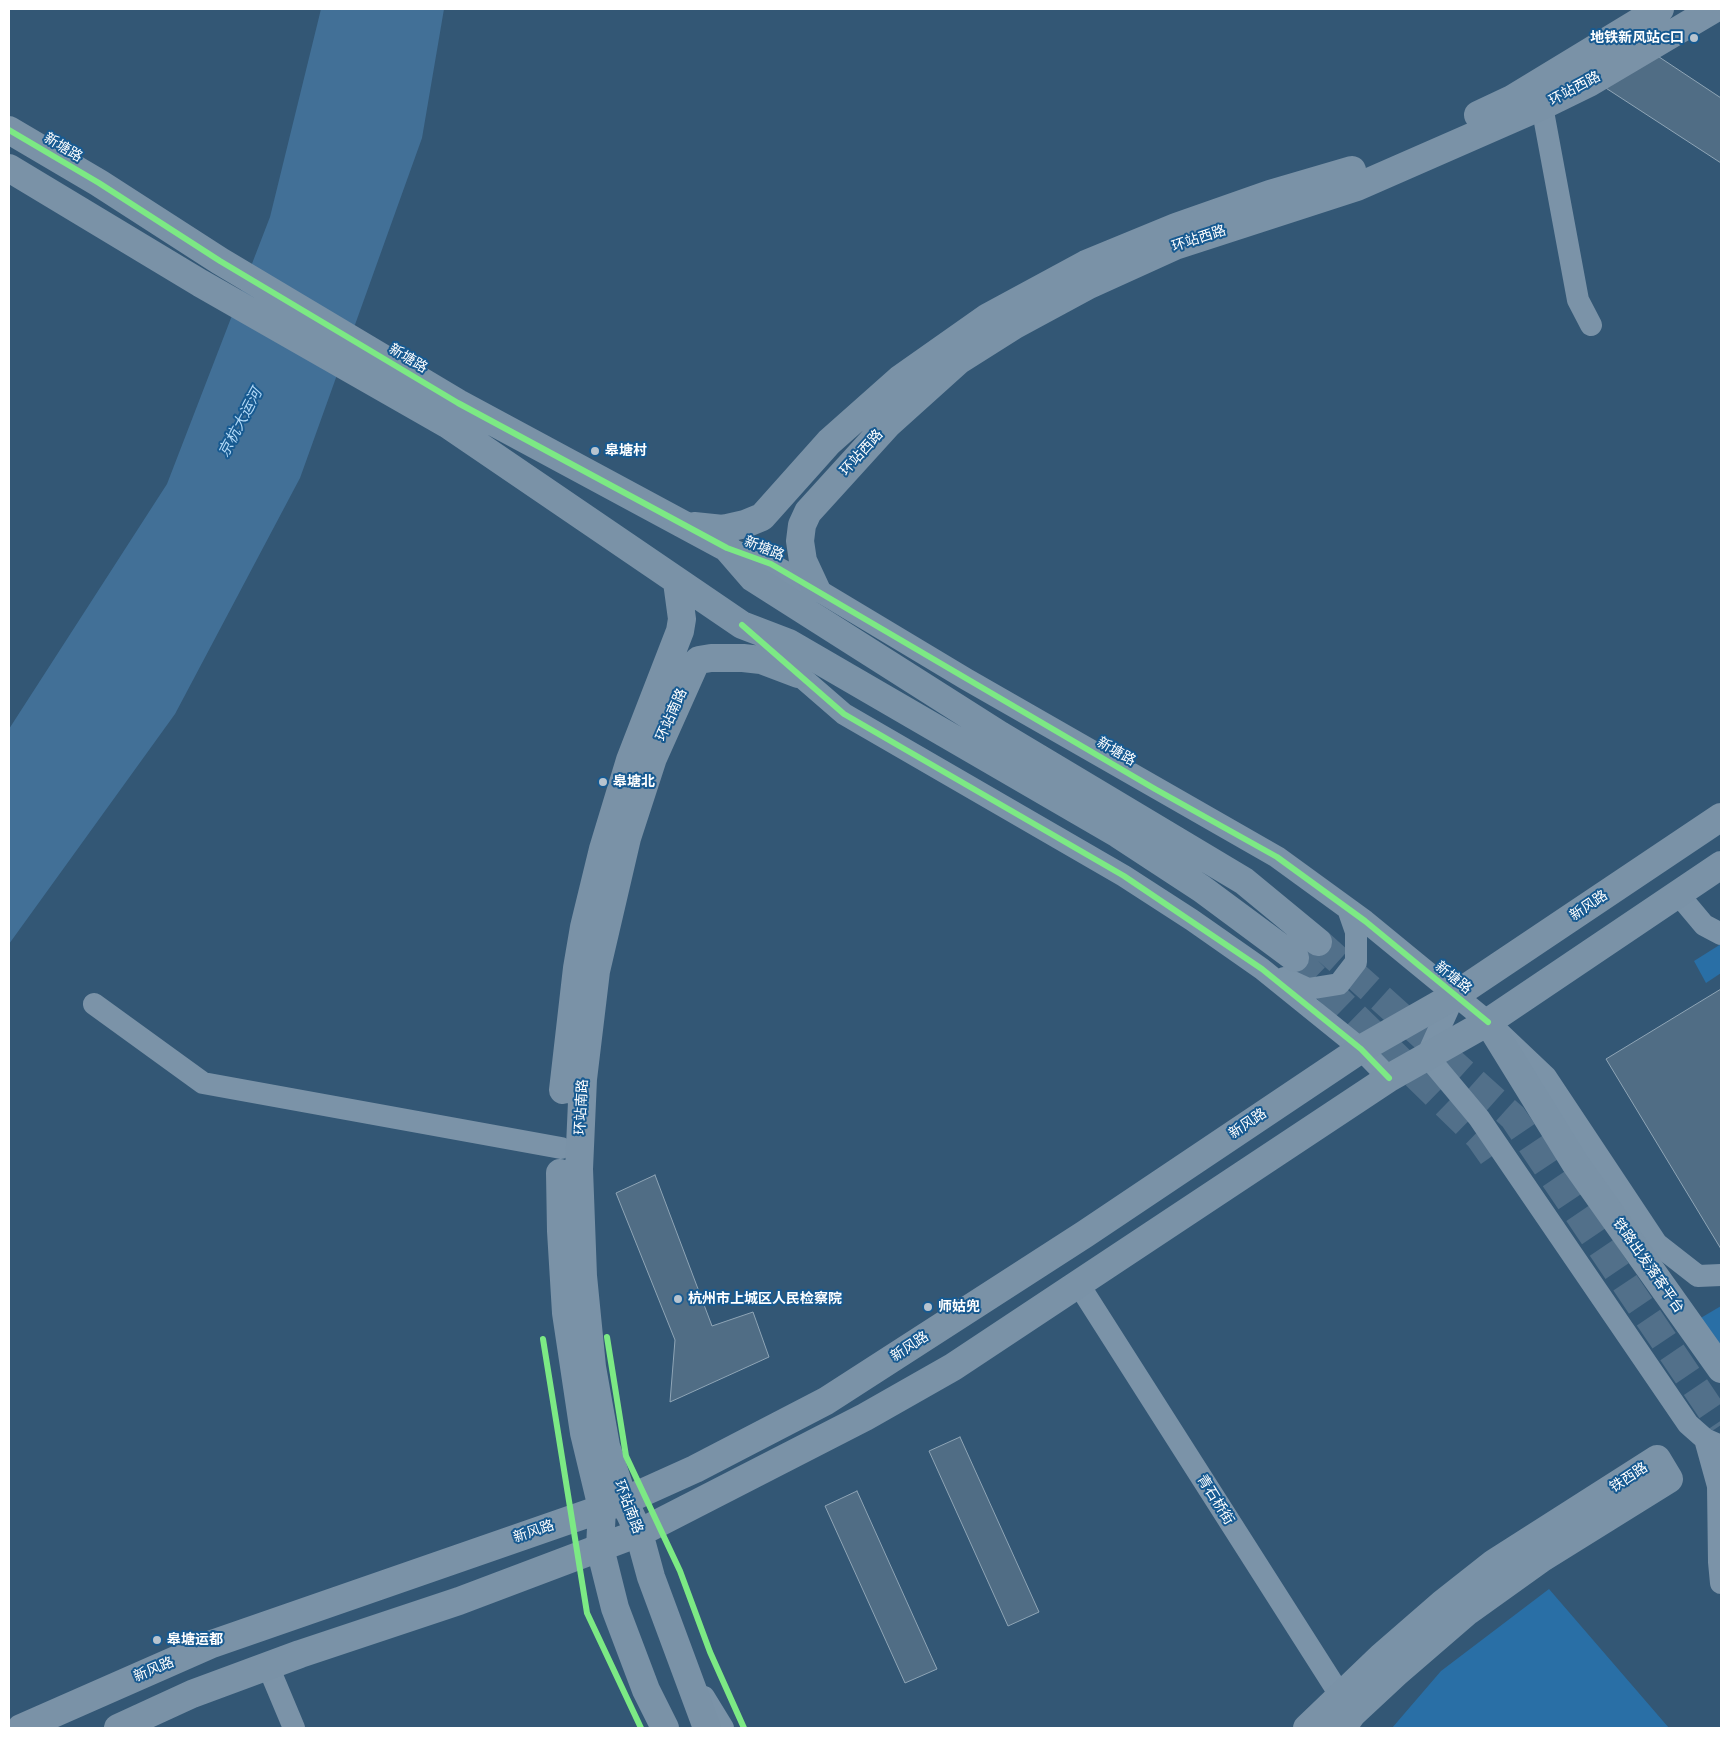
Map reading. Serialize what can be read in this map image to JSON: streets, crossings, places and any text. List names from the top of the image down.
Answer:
{
  "streets": {
    "main road": [
      "环站西路",
      "新塘路",
      "环站南路",
      "新风路",
      "铁路出发落客平台",
      "铁西路"
    ],
    "street": ["青石桥街"]
  },
  "crossings": [
    ["环站西路", "新塘路"],
    ["新塘路", "环站南路"],
    ["新塘路", "新风路"],
    ["新塘路", "铁路出发落客平台"],
    ["环站南路", "新风路"],
    ["铁西路", "青石桥街"]
  ],
  "water": ["京杭大运河"],
  "places": [
    "地铁新风站C口",
    "皋塘村",
    "皋塘北",
    "杭州市上城区人民检察院",
    "师姑兜",
    "皋塘运都"
  ]
}
